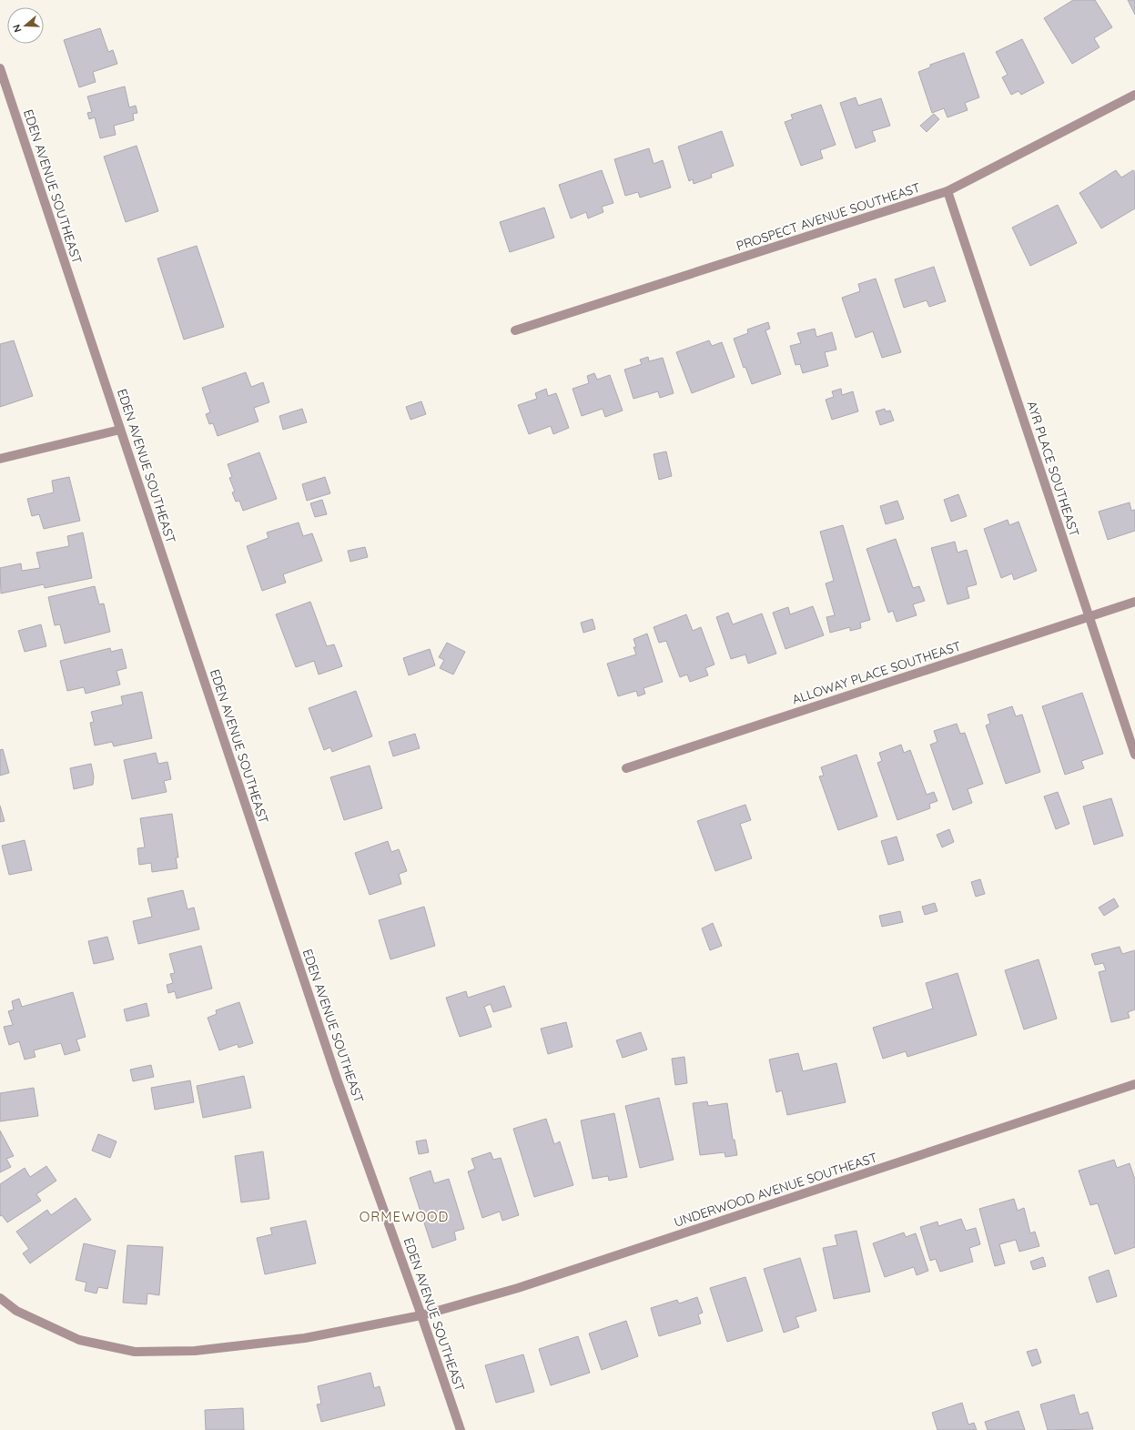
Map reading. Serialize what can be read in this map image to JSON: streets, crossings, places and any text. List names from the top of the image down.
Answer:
{
  "streets": {
    "street": [
      "EDEN AVENUE SOUTHEAST",
      "PROSPECT AVENUE SOUTHEAST",
      "AYR PLACE SOUTHEAST",
      "ALLOWAY PLACE SOUTHEAST",
      "UNDERWOOD AVENUE SOUTHEAST"
    ]
  },
  "crossings": [
    ["EDEN AVENUE SOUTHEAST", "UNDERWOOD AVENUE SOUTHEAST"],
    ["PROSPECT AVENUE SOUTHEAST", "AYR PLACE SOUTHEAST"],
    ["AYR PLACE SOUTHEAST", "ALLOWAY PLACE SOUTHEAST"]
  ],
  "districts": ["ORMEWOOD"],
  "north": "left"
}
